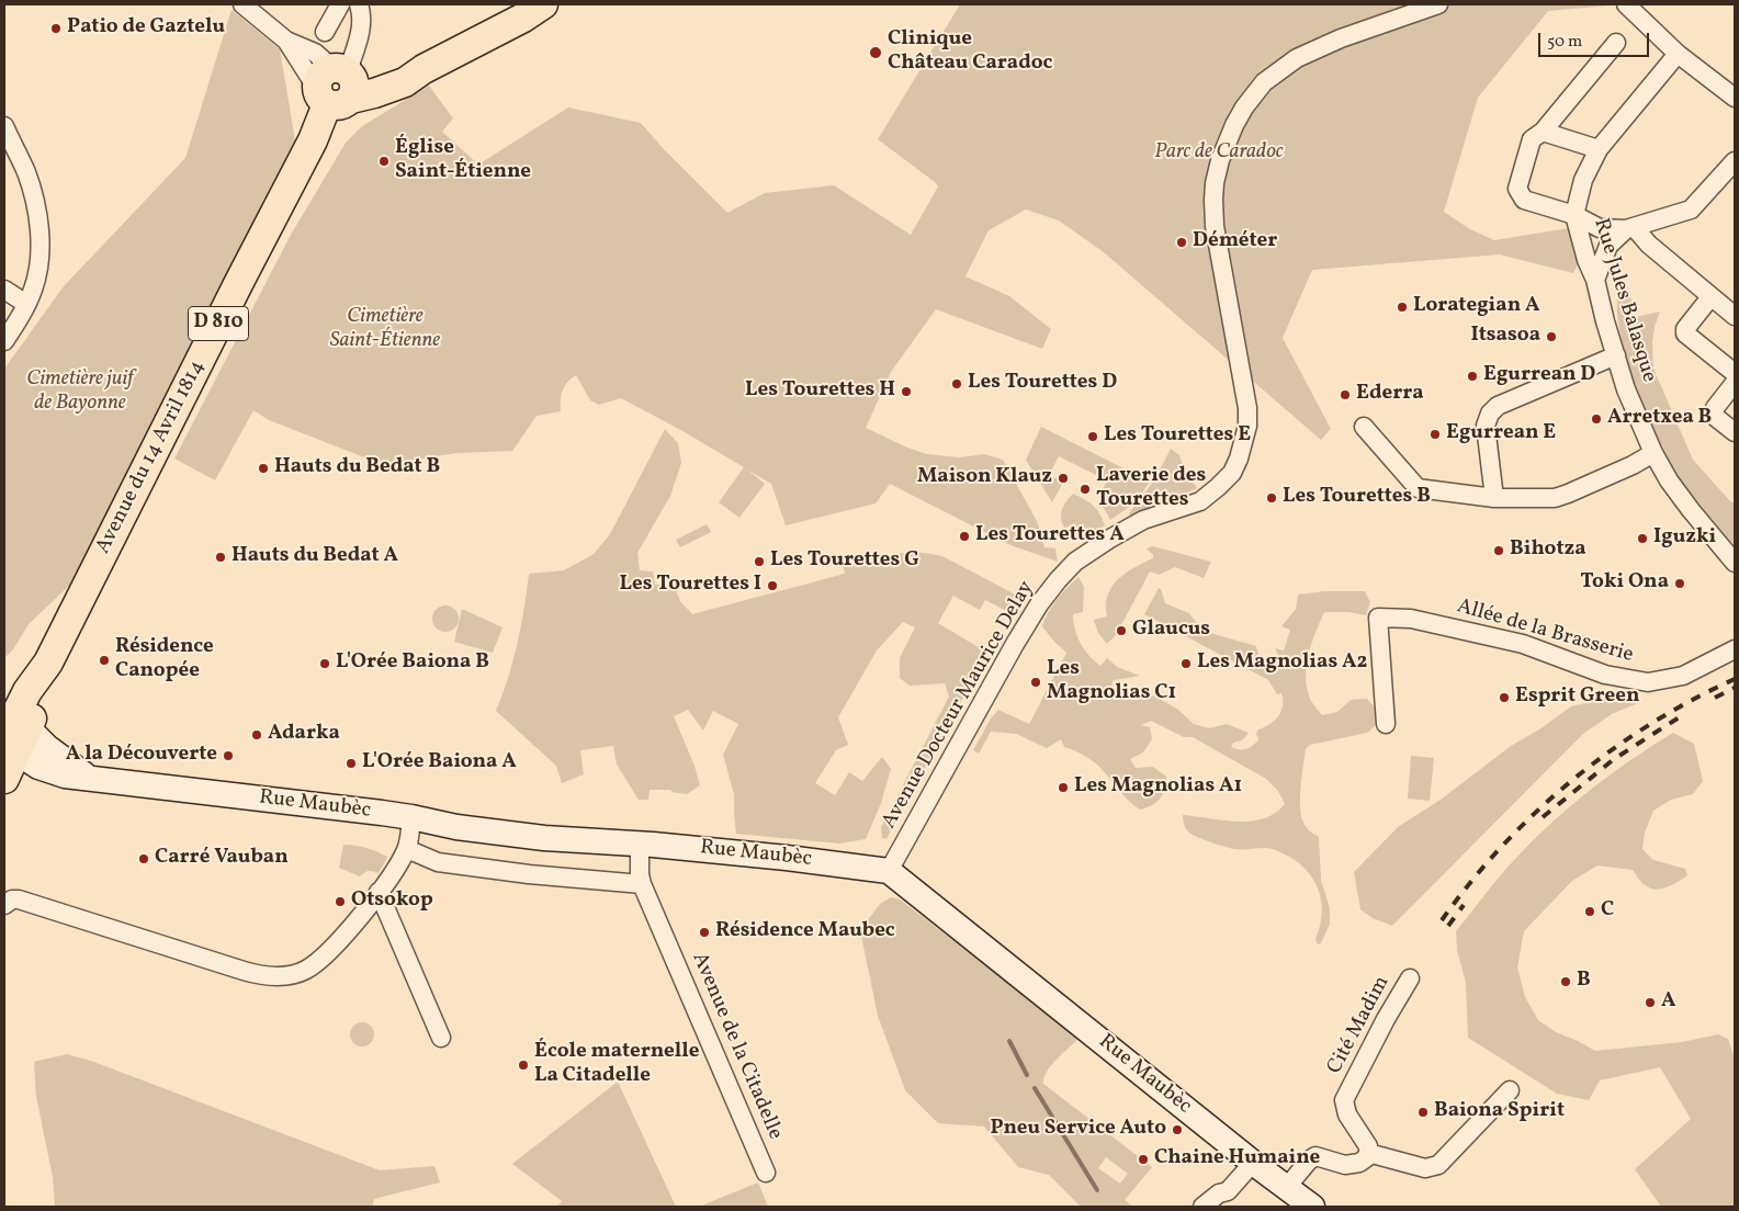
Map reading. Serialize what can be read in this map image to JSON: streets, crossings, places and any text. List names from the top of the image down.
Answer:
{
  "streets": {
    "main road": ["D 810", "Avenue du 14 Avril 1814", "Rue Maubèc"],
    "street": [
      "Rue Jules Balasque",
      "Allée de la Brasserie",
      "Avenue Docteur Maurice Delay",
      "Cité Madim",
      "Avenue de la Citadelle"
    ]
  },
  "crossings": [
    ["Avenue du 14 Avril 1814", "Rue Maubèc"],
    ["Avenue Docteur Maurice Delay", "Rue Maubèc"],
    ["Rue Maubèc", "Avenue de la Citadelle"]
  ],
  "parks": ["Parc de Caradoc", "Cimetière Saint-Étienne", "Cimetière juif de Bayonne"],
  "places": [
    "Patio de Gaztelu",
    "Clinique Château Caradoc",
    "Église Saint-Étienne",
    "Déméter",
    "Lorategian A",
    "Itsasoa",
    "Egurrean D",
    "Les Tourettes D",
    "Les Tourettes H",
    "Ederra",
    "Arretxea B",
    "Egurrean E",
    "Les Tourettes E",
    "Hauts du Bedat B",
    "Maison Klauz",
    "Laverie des Tourettes",
    "Les Tourettes B",
    "Les Tourettes A",
    "Iguzki",
    "Bihotza",
    "Hauts du Bedat A",
    "Les Tourettes G",
    "Toki Ona",
    "Les Tourettes I",
    "Glaucus",
    "Résidence Canopée",
    "L'Orée Baiona B",
    "Les Magnolias A2",
    "Les Magnolias C1",
    "Esprit Green",
    "Adarka",
    "A la Découverte",
    "L'Orée Baiona A",
    "Les Magnolias A1",
    "Carré Vauban",
    "Otsokop",
    "C",
    "Résidence Maubec",
    "B",
    "A",
    "École maternelle La Citadelle",
    "Baiona Spirit",
    "Pneu Service Auto",
    "Chaine Humaine"
  ],
  "scale_bar": "50 m"
}
